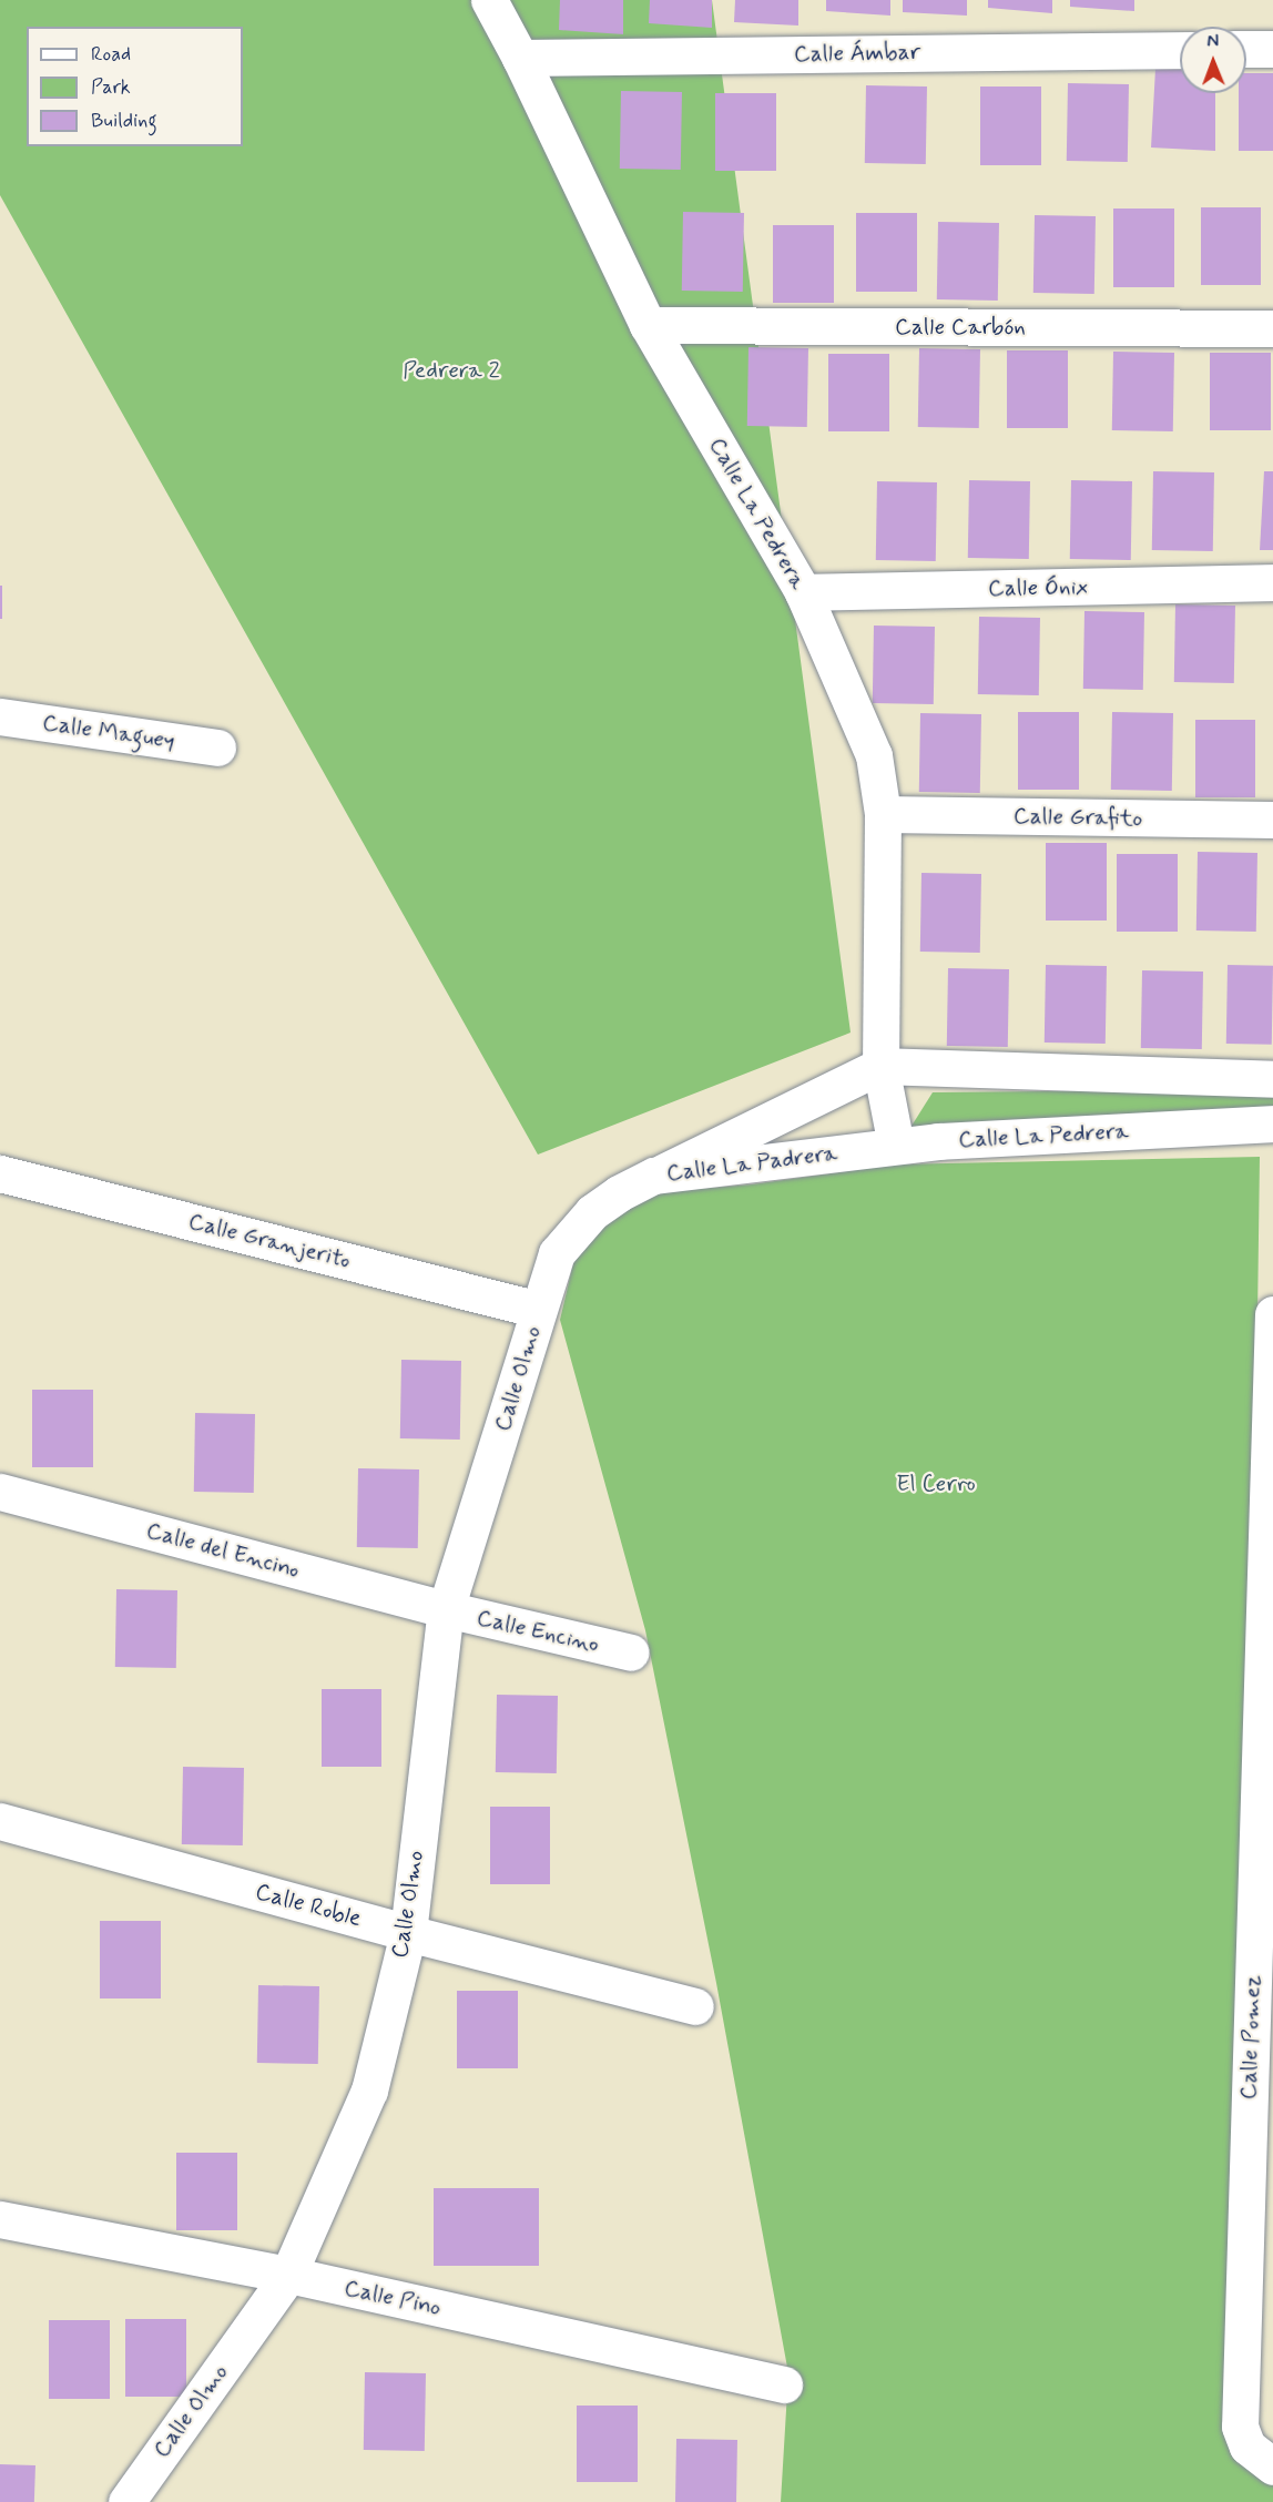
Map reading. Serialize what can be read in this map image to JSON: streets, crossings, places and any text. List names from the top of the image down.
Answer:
{
  "streets": {
    "street": [
      "Calle Ámbar",
      "Calle Carbón",
      "Calle La Pedrera",
      "Calle Ónix",
      "Calle Maguey",
      "Calle Grafito",
      "Calle La Padrera",
      "Calle Granjerito",
      "Calle Olmo",
      "Calle del Encino",
      "Calle Encino",
      "Calle Roble",
      "Calle Pomez",
      "Calle Pino"
    ]
  },
  "crossings": [
    ["Calle Ámbar", "Calle La Pedrera"],
    ["Calle Carbón", "Calle La Pedrera"],
    ["Calle La Pedrera", "Calle Ónix"],
    ["Calle La Pedrera", "Calle Grafito"],
    ["Calle La Pedrera", "Calle La Padrera"],
    ["Calle La Padrera", "Calle Olmo"],
    ["Calle Granjerito", "Calle Olmo"],
    ["Calle Olmo", "Calle del Encino"],
    ["Calle Olmo", "Calle Encino"],
    ["Calle Olmo", "Calle Roble"],
    ["Calle Olmo", "Calle Pino"],
    ["Calle del Encino", "Calle Encino"]
  ],
  "parks": ["Pedrera 2", "El Cerro"],
  "legend": ["Road", "Park", "Building"],
  "north": "top"
}
